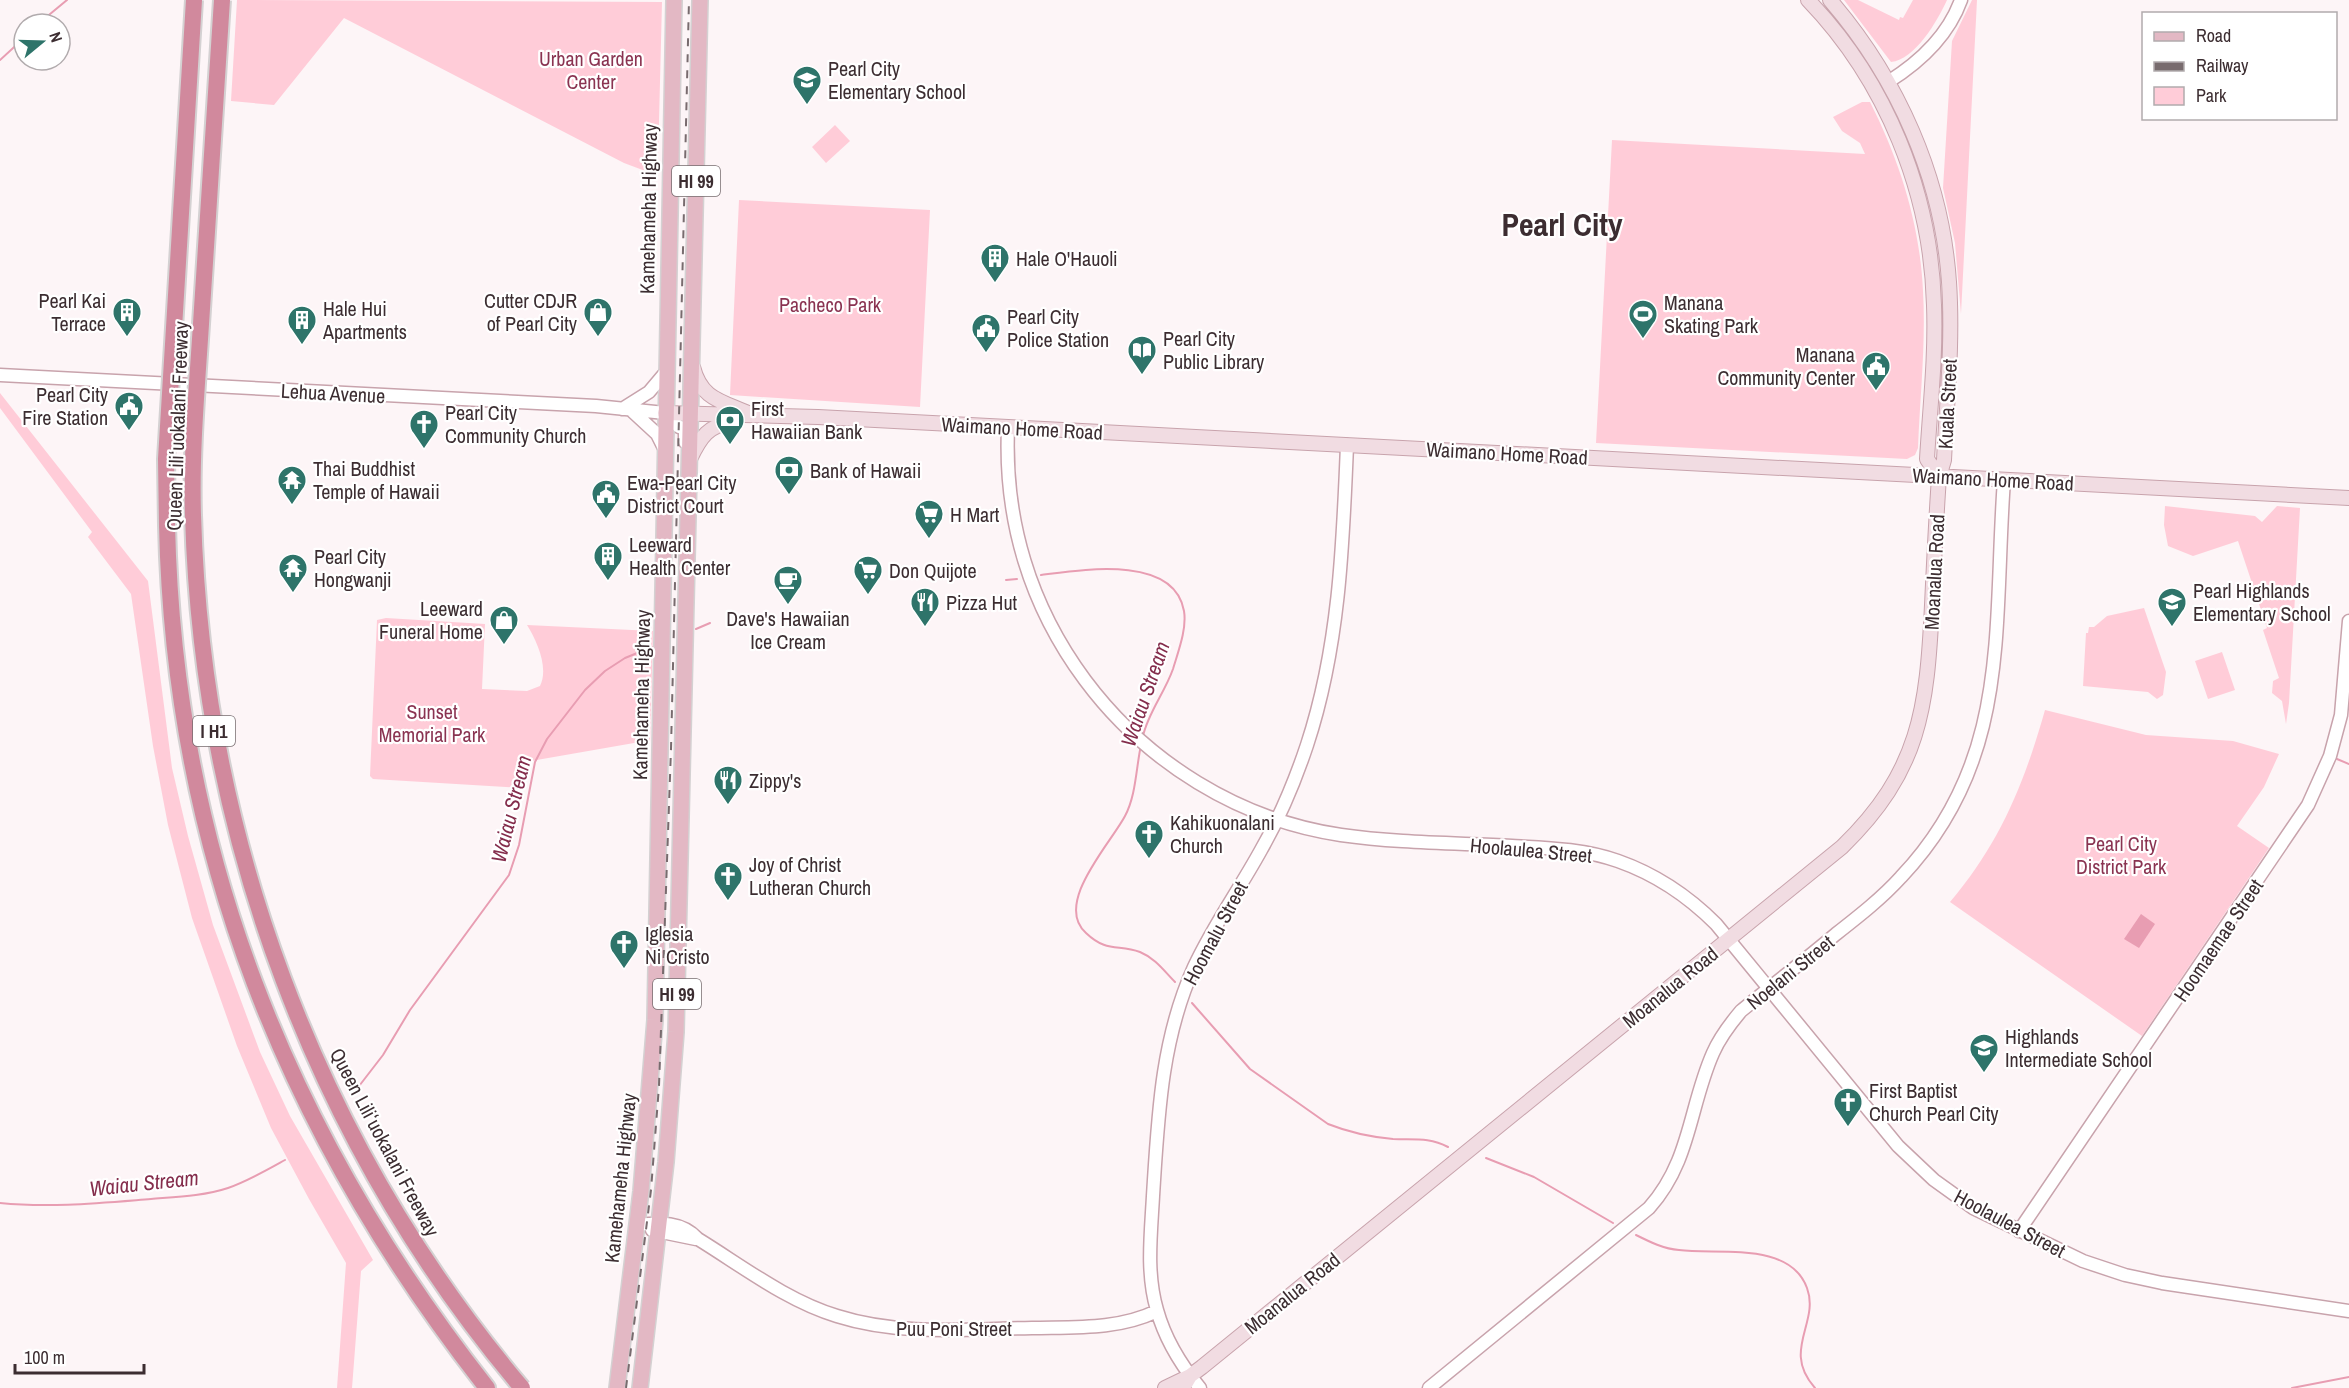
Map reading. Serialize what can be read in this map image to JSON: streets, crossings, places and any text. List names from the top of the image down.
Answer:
{
  "streets": {
    "highway": ["Queen Liliʻuokalani Freeway", "I H1"],
    "main road": [
      "HI 99",
      "Kamehameha Highway",
      "Kuala Street",
      "Waimano Home Road",
      "Moanalua Road"
    ],
    "street": [
      "Lehua Avenue",
      "Hoolaulea Street",
      "Hoomalu Street",
      "Hoomaemae Street",
      "Noelani Street",
      "Puu Poni Street"
    ]
  },
  "crossings": [
    ["HI 99", "Waimano Home Road"],
    ["HI 99", "Puu Poni Street"],
    ["Kamehameha Highway", "Lehua Avenue"],
    ["Kamehameha Highway", "Waimano Home Road"],
    ["Kamehameha Highway", "Puu Poni Street"],
    ["Lehua Avenue", "Waimano Home Road"],
    ["Kuala Street", "Waimano Home Road"],
    ["Kuala Street", "Moanalua Road"],
    ["Waimano Home Road", "Moanalua Road"],
    ["Waimano Home Road", "Hoolaulea Street"],
    ["Waimano Home Road", "Hoomalu Street"],
    ["Waimano Home Road", "Noelani Street"],
    ["Moanalua Road", "Hoolaulea Street"],
    ["Moanalua Road", "Hoomalu Street"],
    ["Hoolaulea Street", "Hoomalu Street"],
    ["Hoolaulea Street", "Hoomaemae Street"],
    ["Hoolaulea Street", "Noelani Street"],
    ["Hoomalu Street", "Puu Poni Street"]
  ],
  "districts": ["Pearl City"],
  "water": ["Waiau Stream"],
  "parks": [
    "Urban Garden Center",
    "Pacheco Park",
    "Sunset Memorial Park",
    "Pearl City District Park"
  ],
  "places": {
    "school or university": ["Pearl City Elementary School", "Pearl Highlands Elementary School", "Highlands Intermediate School"],
    "building": [
      "Hale O'Hauoli",
      "Pearl Kai Terrace",
      "Hale Hui Apartments",
      "Leeward Health Center"
    ],
    "shop": ["Cutter CDJR of Pearl City", "Leeward Funeral Home"],
    "sports": ["Manana Skating Park"],
    "public building": [
      "Pearl City Police Station",
      "Manana Community Center",
      "Pearl City Fire Station",
      "Ewa-Pearl City District Court"
    ],
    "library": ["Pearl City Public Library"],
    "bank": ["First Hawaiian Bank", "Bank of Hawaii"],
    "church": [
      "Pearl City Community Church",
      "Kahikuonalani Church",
      "Joy of Christ Lutheran Church",
      "Iglesia Ni Cristo",
      "First Baptist Church Pearl City"
    ],
    "temple": ["Thai Buddhist Temple of Hawaii", "Pearl City Hongwanji"],
    "supermarket": ["H Mart", "Don Quijote"],
    "cafe": ["Dave's Hawaiian Ice Cream"],
    "restaurant": ["Pizza Hut", "Zippy's"]
  },
  "legend": ["Road", "Railway", "Park"],
  "scale_bar": "100 m",
  "north": "right"
}
